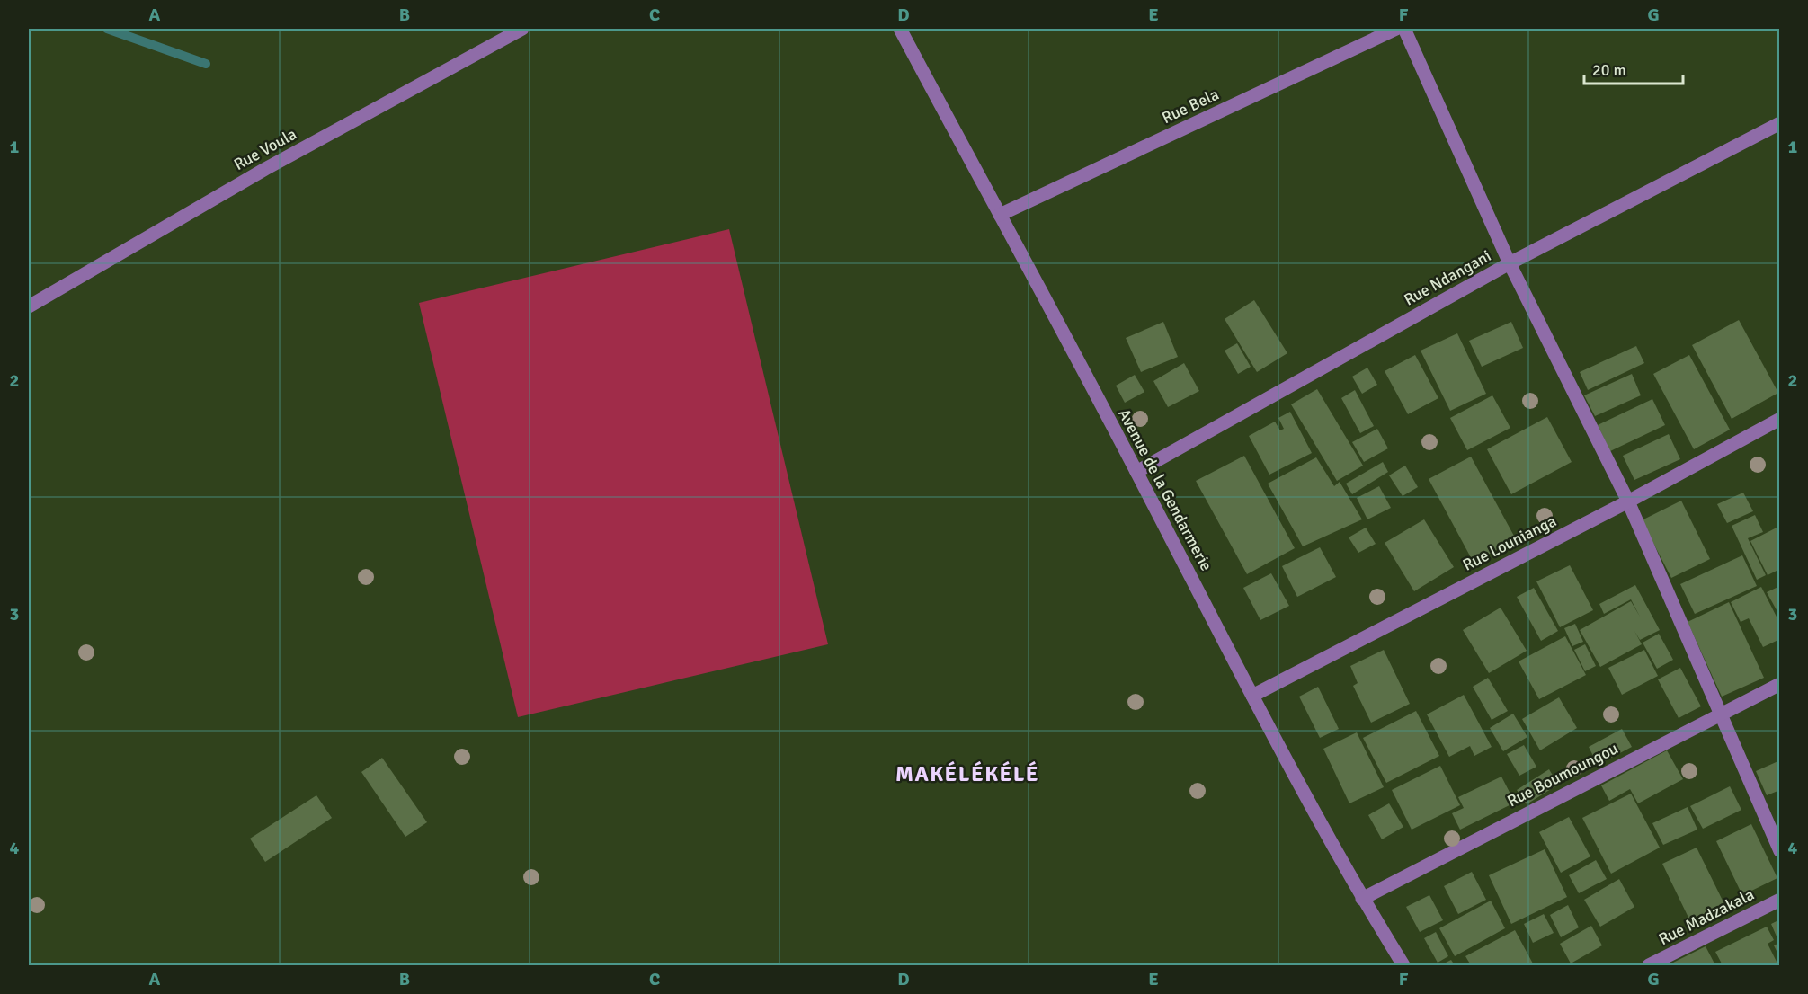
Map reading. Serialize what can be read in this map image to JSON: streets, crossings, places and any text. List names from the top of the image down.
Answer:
{
  "streets": {
    "street": [
      "Rue Bela",
      "Rue Voula",
      "Rue Ndangani",
      "Avenue de la Gendarmerie",
      "Rue Lounianga",
      "Rue Boumoungou",
      "Rue Madzakala"
    ]
  },
  "crossings": [
    ["Rue Bela", "Avenue de la Gendarmerie"],
    ["Rue Ndangani", "Avenue de la Gendarmerie"],
    ["Avenue de la Gendarmerie", "Rue Lounianga"],
    ["Avenue de la Gendarmerie", "Rue Boumoungou"]
  ],
  "districts": ["MAKÉLÉKÉLÉ"],
  "scale_bar": "20 m",
  "grid": {
    "columns": [
      "A",
      "B",
      "C",
      "D",
      "E",
      "F",
      "G"
    ],
    "rows": [
      "1",
      "2",
      "3",
      "4"
    ]
  }
}
